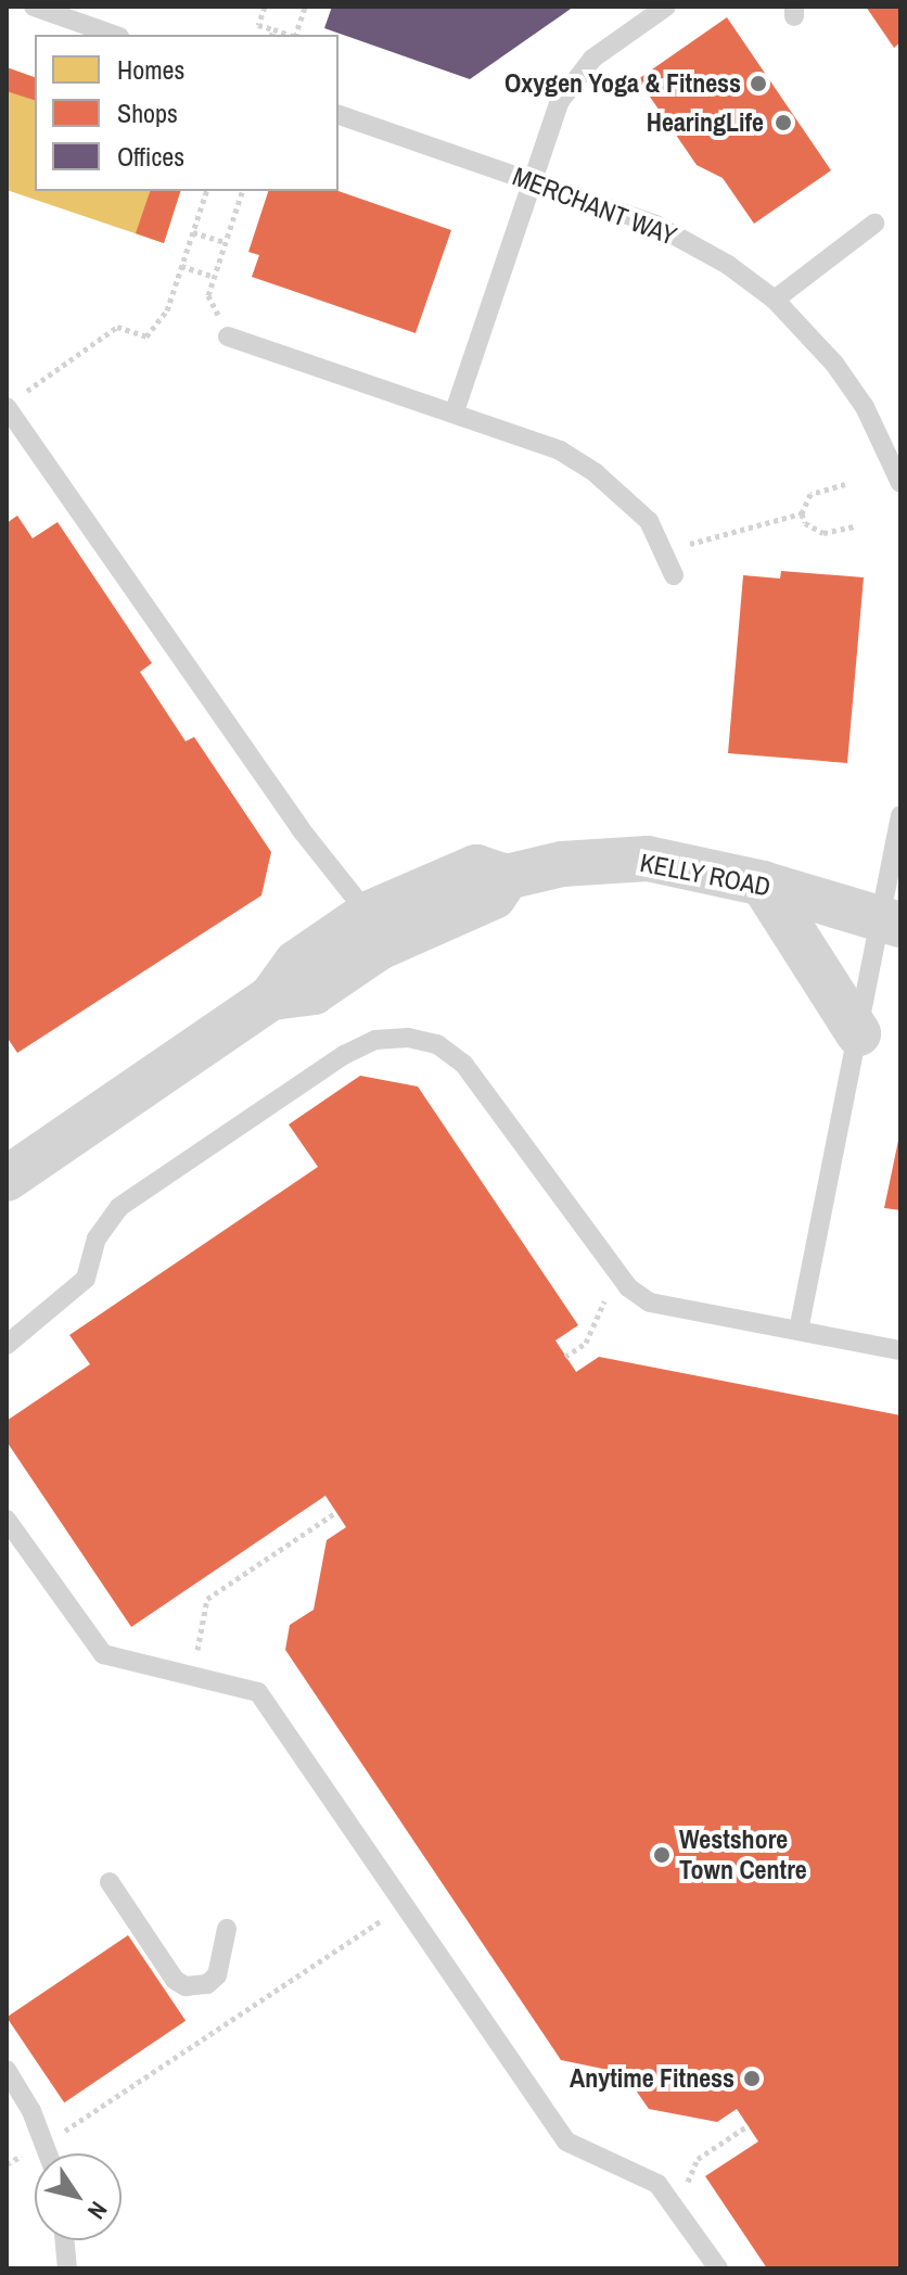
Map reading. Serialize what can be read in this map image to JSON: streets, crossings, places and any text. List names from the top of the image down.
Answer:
{
  "streets": {
    "street": ["KELLY ROAD"],
    "lane": ["MERCHANT WAY"]
  },
  "places": [
    "Oxygen Yoga & Fitness",
    "HearingLife",
    "Westshore Town Centre",
    "Anytime Fitness"
  ],
  "legend": ["Homes", "Shops", "Offices"],
  "north": "bottom right"
}
